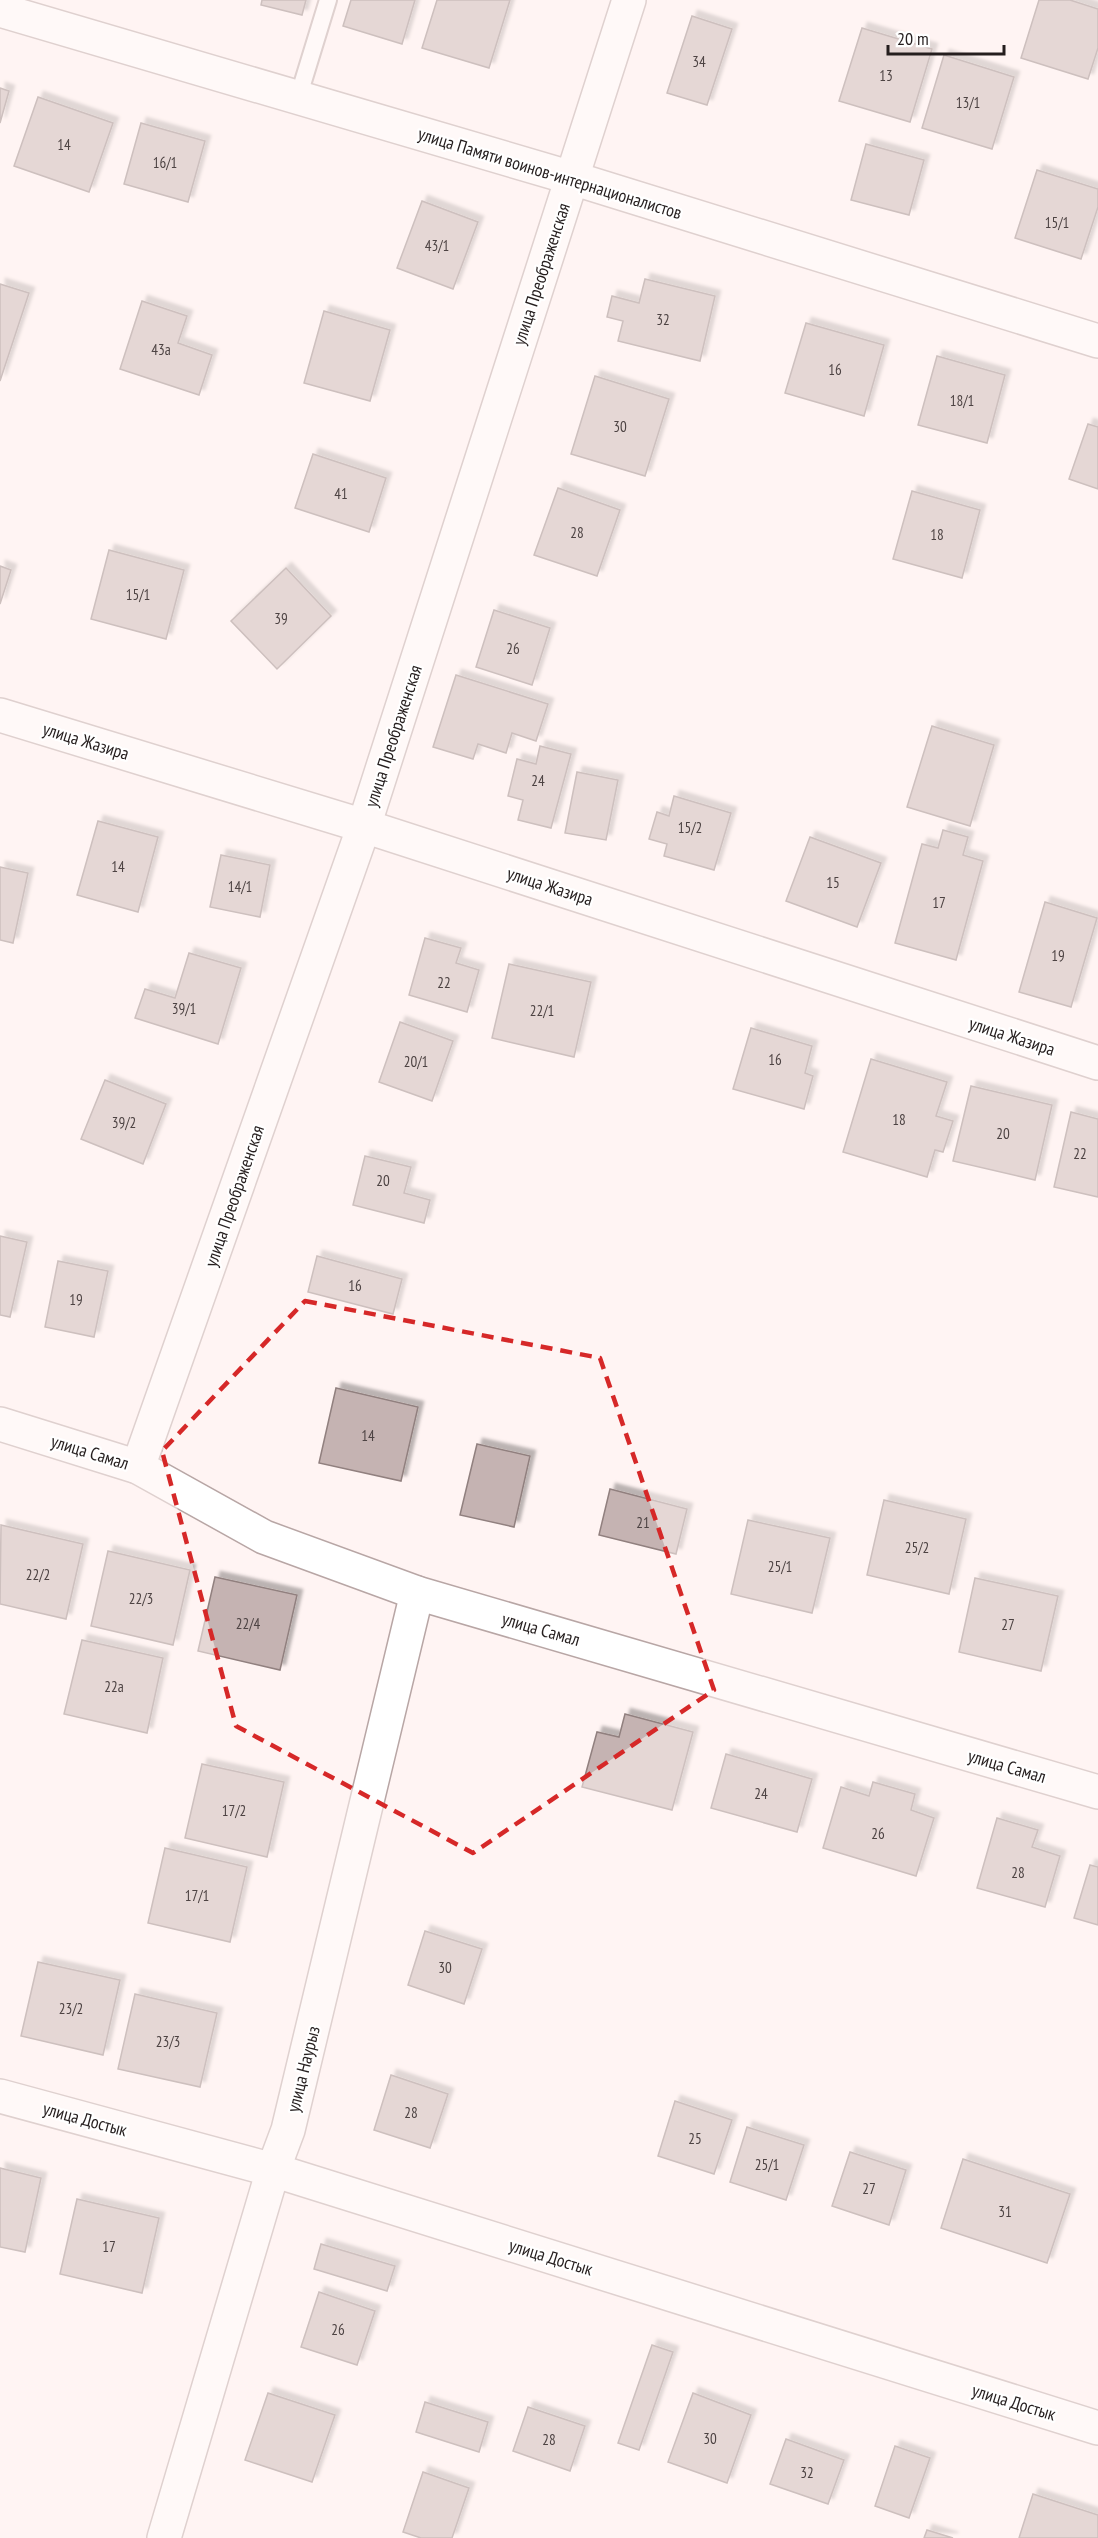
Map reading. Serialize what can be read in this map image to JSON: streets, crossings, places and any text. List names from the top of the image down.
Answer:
{
  "streets": {
    "street": [
      "улица Памяти воинов-интернационалистов",
      "улица Преображенская",
      "улица Жазира",
      "улица Самал",
      "улица Наурыз",
      "улица Достык"
    ]
  },
  "crossings": [
    ["улица Памяти воинов-интернационалистов", "улица Преображенская"],
    ["улица Преображенская", "улица Жазира"],
    ["улица Преображенская", "улица Самал"],
    ["улица Самал", "улица Наурыз"],
    ["улица Наурыз", "улица Достык"]
  ],
  "house_numbers": [
    "34",
    "13",
    "13/1",
    "14",
    "16/1",
    "15/1",
    "43/1",
    "32",
    "43а",
    "16",
    "18/1",
    "30",
    "41",
    "28",
    "18",
    "15/1",
    "39",
    "26",
    "24",
    "15/2",
    "14",
    "15",
    "14/1",
    "17",
    "19",
    "22",
    "39/1",
    "22/1",
    "16",
    "20/1",
    "18",
    "39/2",
    "20",
    "22",
    "20",
    "16",
    "19",
    "14",
    "21",
    "25/2",
    "25/1",
    "22/2",
    "22/3",
    "22/4",
    "27",
    "22а",
    "24",
    "17/2",
    "26",
    "28",
    "17/1",
    "30",
    "23/2",
    "23/3",
    "28",
    "25",
    "25/1",
    "27",
    "31",
    "17",
    "26",
    "30",
    "28",
    "32"
  ],
  "scale_bar": "20 m"
}
